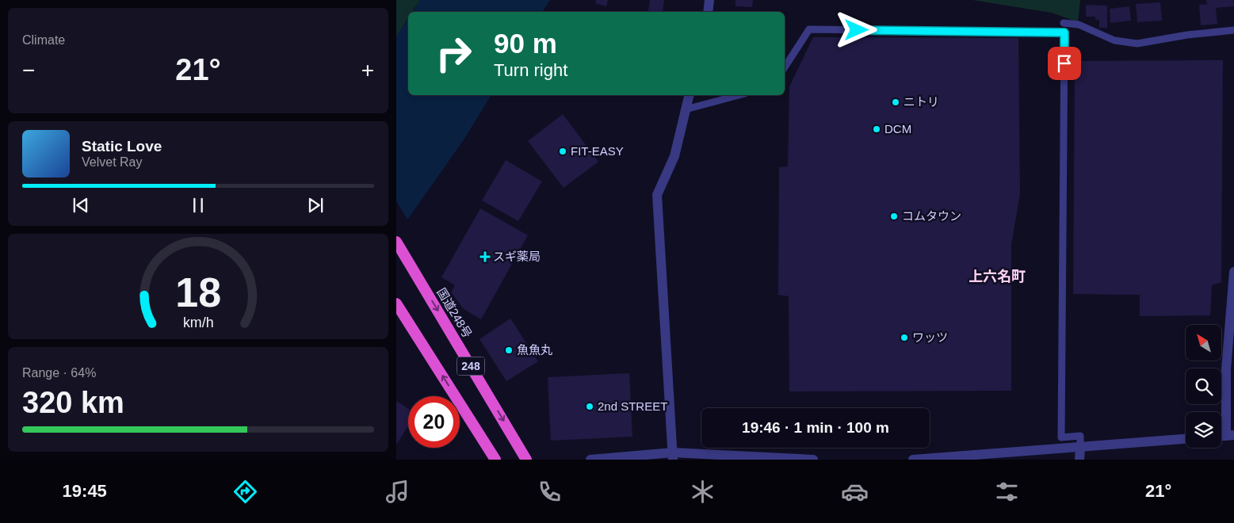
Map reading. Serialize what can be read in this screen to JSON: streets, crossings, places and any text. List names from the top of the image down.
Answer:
{
  "streets": {
    "highway": ["国道248号", "248"]
  },
  "districts": ["上六名町"],
  "places": {
    "other": [
      "ニトリ",
      "DCM",
      "FIT-EASY",
      "コムタウン",
      "ワッツ",
      "魚魚丸",
      "2nd STREET"
    ],
    "health": ["スギ薬局"]
  },
  "north": "top left",
  "page": {
    "tile": [
      "Climate",
      ["Range · 64%", "320 km"]
    ],
    "turn": ["90 m", "Turn right"],
    "heat": ["−", "21°", "+"],
    "song": ["Static Love", "Velvet Ray"],
    "limit": "20",
    "trip": "19:46 · 1 min · 100 m",
    "tabs": ["19:45", "21°"],
    "gauge": ["18", "km/h"]
  }
}
